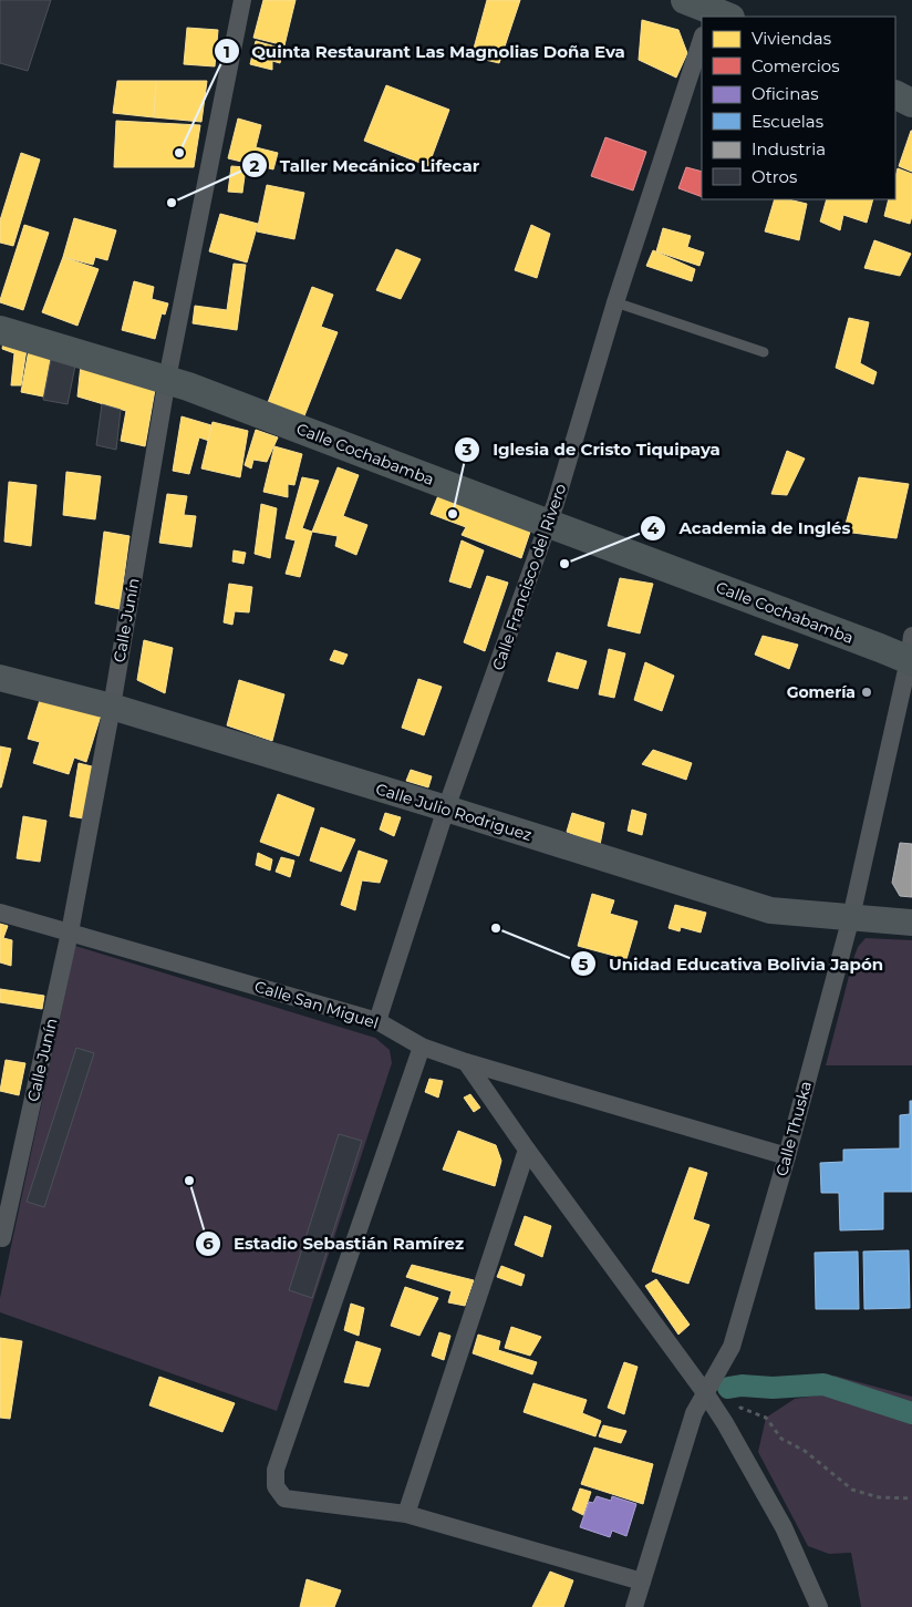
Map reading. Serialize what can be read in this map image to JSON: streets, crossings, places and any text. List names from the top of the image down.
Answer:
{
  "streets": {
    "main road": ["Calle Cochabamba", "Calle Julio Rodriguez"],
    "street": [
      "Calle Francisco del Rivero",
      "Calle Junín",
      "Calle San Miguel",
      "Calle Thuska"
    ]
  },
  "crossings": [
    ["Calle Cochabamba", "Calle Francisco del Rivero"],
    ["Calle Cochabamba", "Calle Junín"],
    ["Calle Cochabamba", "Calle Thuska"],
    ["Calle Francisco del Rivero", "Calle Julio Rodriguez"],
    ["Calle Francisco del Rivero", "Calle San Miguel"],
    ["Calle Junín", "Calle Julio Rodriguez"],
    ["Calle Junín", "Calle San Miguel"],
    ["Calle Julio Rodriguez", "Calle Thuska"],
    ["Calle San Miguel", "Calle Thuska"]
  ],
  "places": [
    "Quinta Restaurant Las Magnolias Doña Eva",
    "Taller Mecánico Lifecar",
    "Iglesia de Cristo Tiquipaya",
    "Academia de Inglés",
    "Gomería",
    "Unidad Educativa Bolivia Japón",
    "Estadio Sebastián Ramírez"
  ],
  "legend": [
    "Viviendas",
    "Comercios",
    "Oficinas",
    "Escuelas",
    "Industria",
    "Otros"
  ]
}
